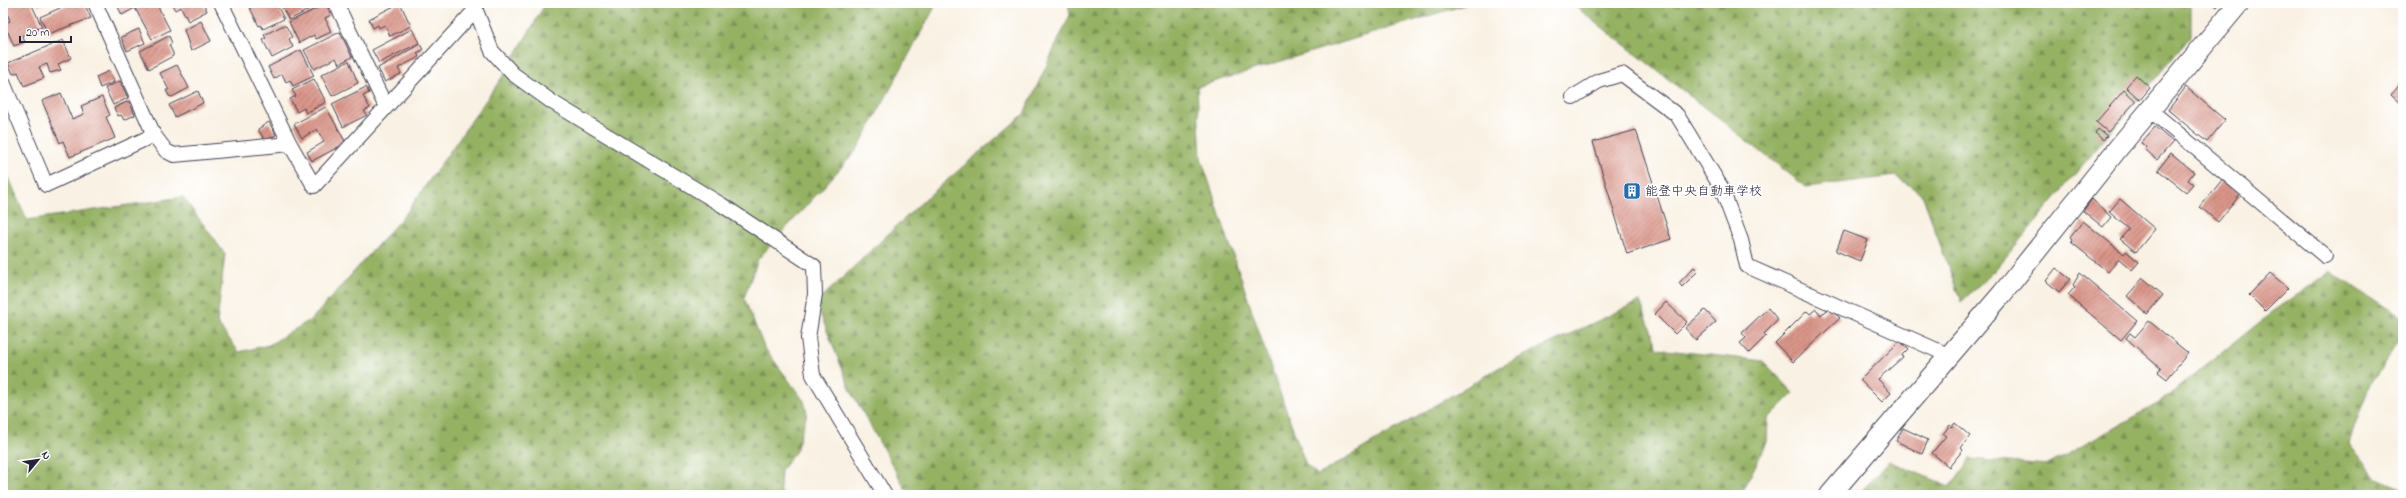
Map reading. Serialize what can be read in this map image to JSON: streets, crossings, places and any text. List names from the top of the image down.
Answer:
{
  "places": {
    "building": ["能登中央自動車学校"]
  },
  "scale_bar": "20 m",
  "north": "top right"
}
